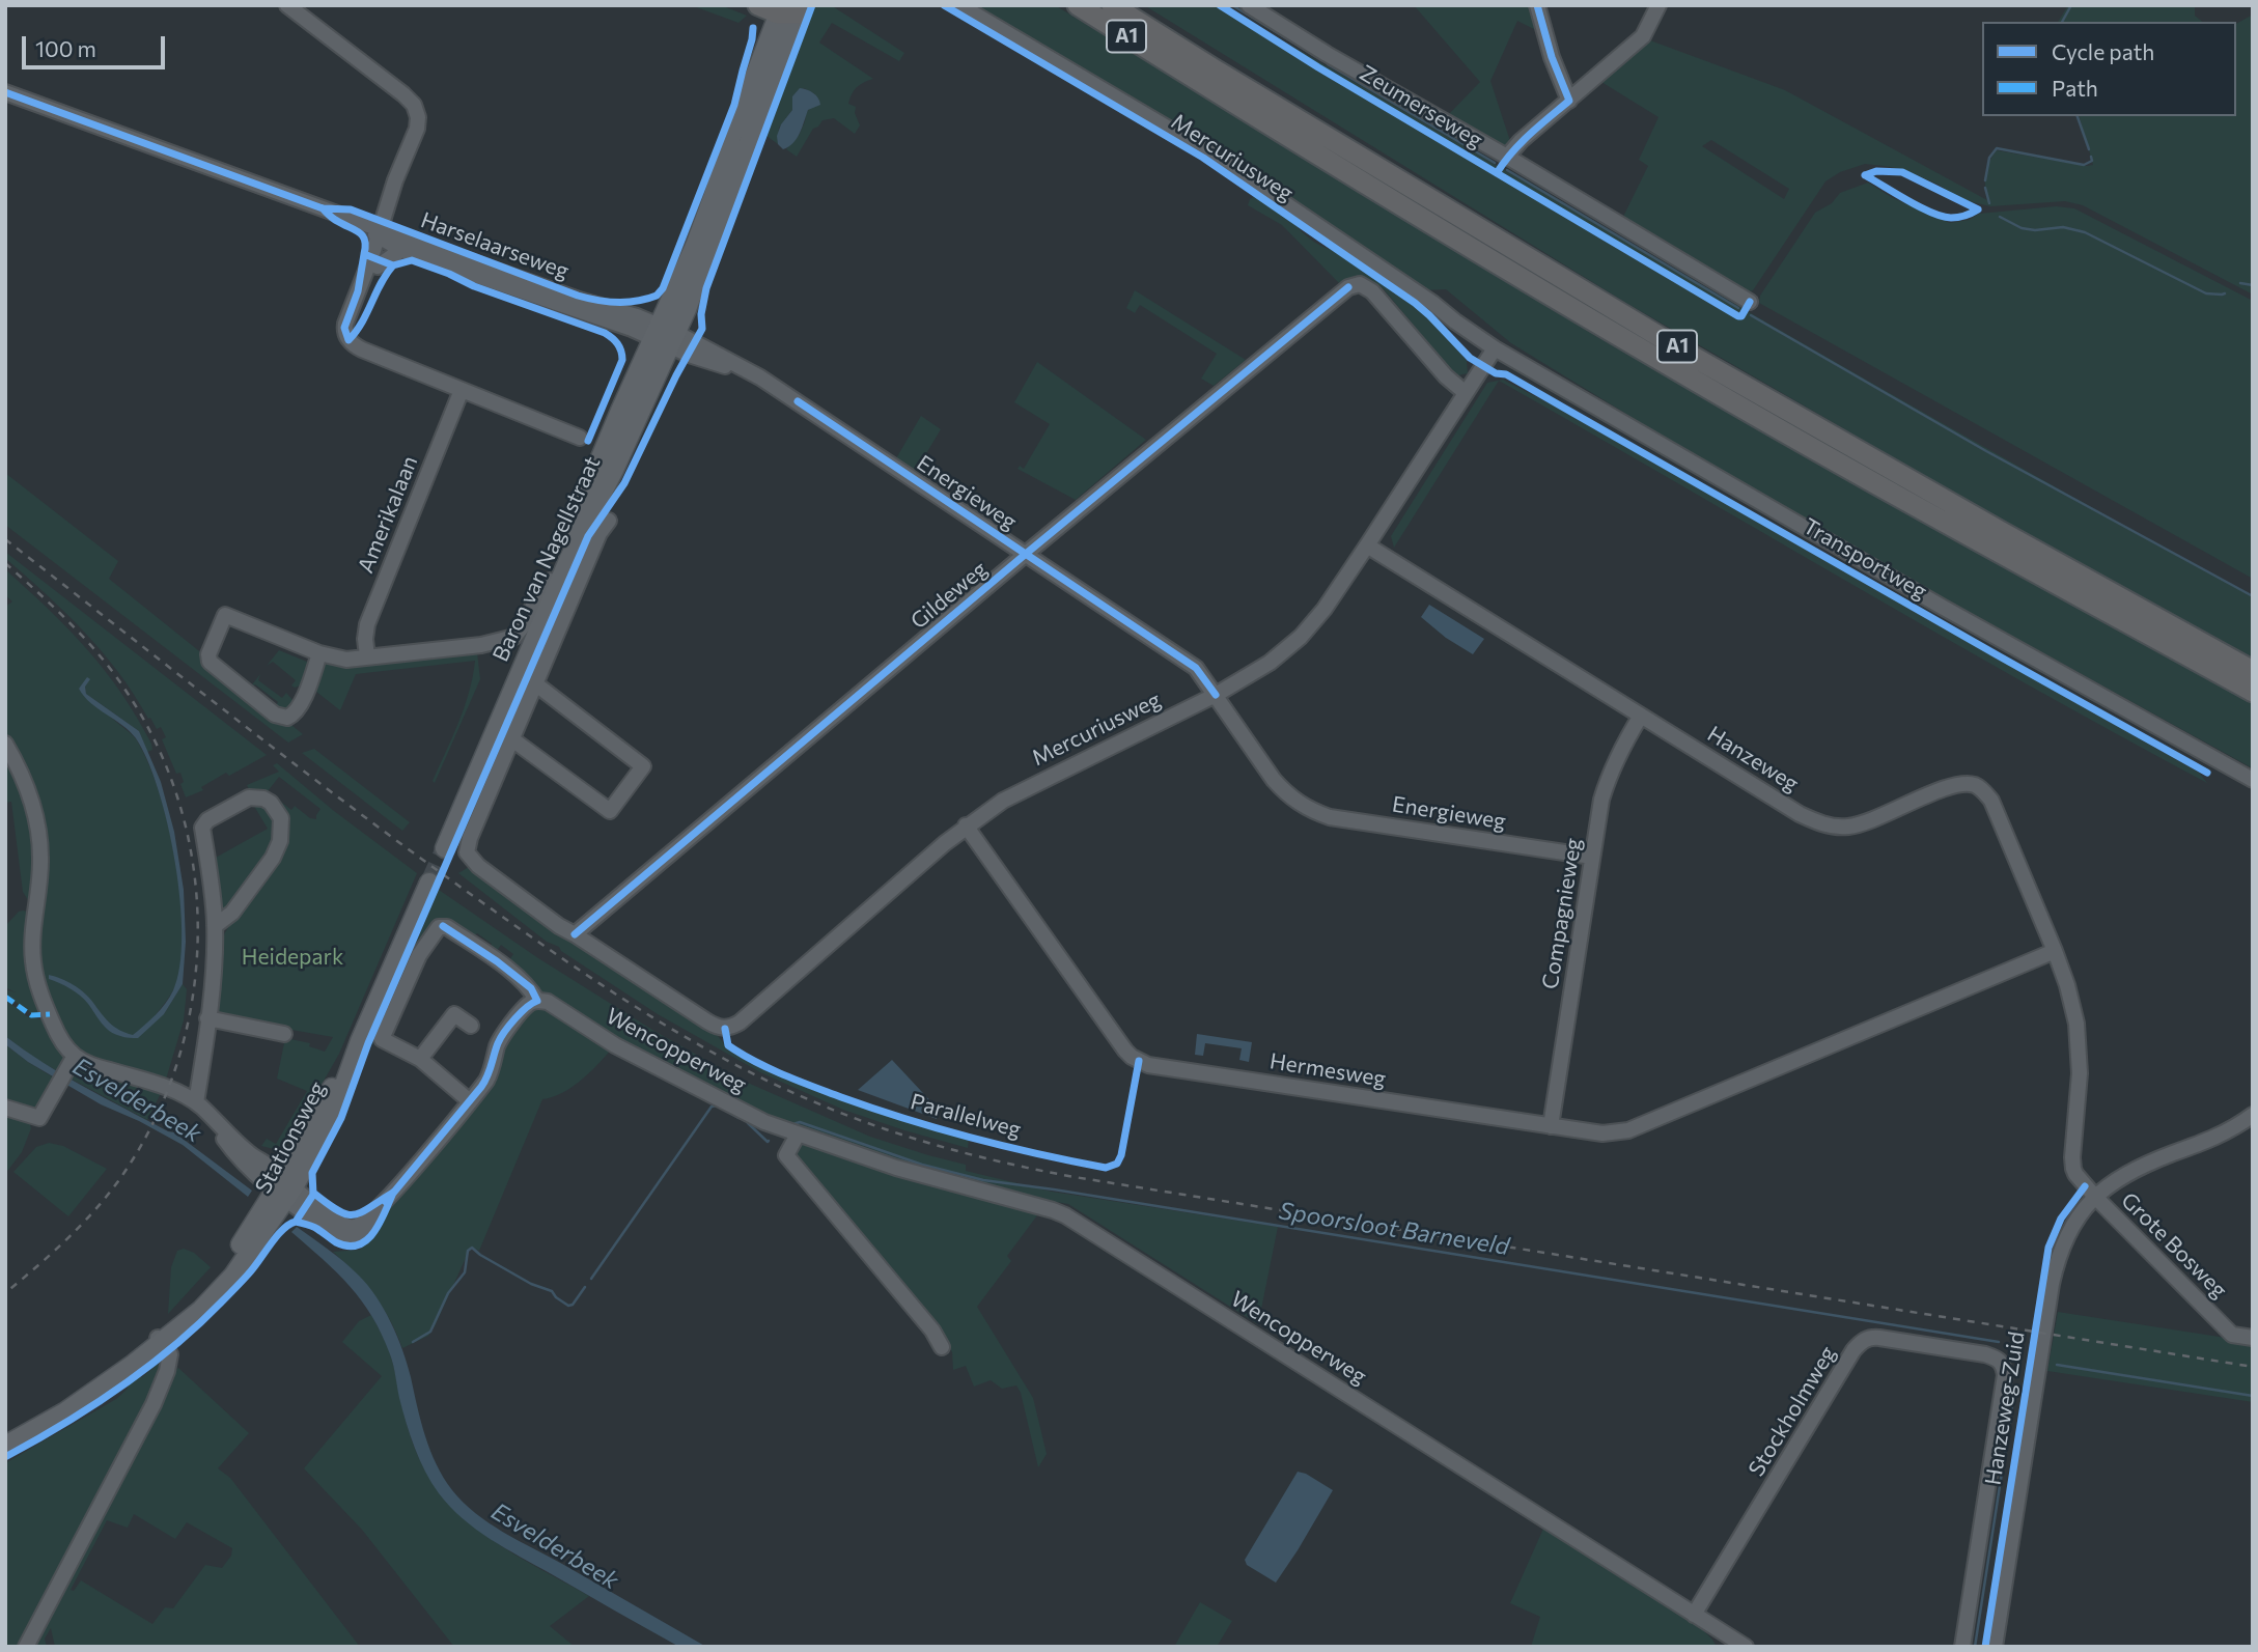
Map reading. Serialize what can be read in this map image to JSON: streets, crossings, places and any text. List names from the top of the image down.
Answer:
{
  "streets": {
    "highway": ["A1"],
    "main road": ["Baron van Nagellstraat", "Stationsweg"],
    "street": [
      "Zeumerseweg",
      "Mercuriusweg",
      "Harselaarseweg",
      "Energieweg",
      "Amerikalaan",
      "Transportweg",
      "Gildeweg",
      "Hanzeweg",
      "Compagnieweg",
      "Wencopperweg",
      "Hermesweg",
      "Grote Bosweg",
      "Hanzeweg-Zuid",
      "Stockholmweg"
    ],
    "cycle path": ["Parallelweg"]
  },
  "crossings": [
    ["Mercuriusweg", "Energieweg"],
    ["Mercuriusweg", "Transportweg"],
    ["Mercuriusweg", "Gildeweg"],
    ["Mercuriusweg", "Hanzeweg"],
    ["Mercuriusweg", "Hermesweg"],
    ["Harselaarseweg", "Energieweg"],
    ["Harselaarseweg", "Baron van Nagellstraat"],
    ["Energieweg", "Baron van Nagellstraat"],
    ["Energieweg", "Gildeweg"],
    ["Energieweg", "Compagnieweg"],
    ["Amerikalaan", "Baron van Nagellstraat"],
    ["Hanzeweg", "Compagnieweg"],
    ["Hanzeweg", "Hermesweg"],
    ["Hanzeweg", "Grote Bosweg"],
    ["Hanzeweg", "Hanzeweg-Zuid"],
    ["Compagnieweg", "Hermesweg"],
    ["Wencopperweg", "Stockholmweg"],
    ["Grote Bosweg", "Hanzeweg-Zuid"]
  ],
  "water": ["Esvelderbeek", "Spoorsloot Barneveld"],
  "parks": ["Heidepark"],
  "legend": ["Cycle path", "Path"],
  "scale_bar": "100 m"
}
